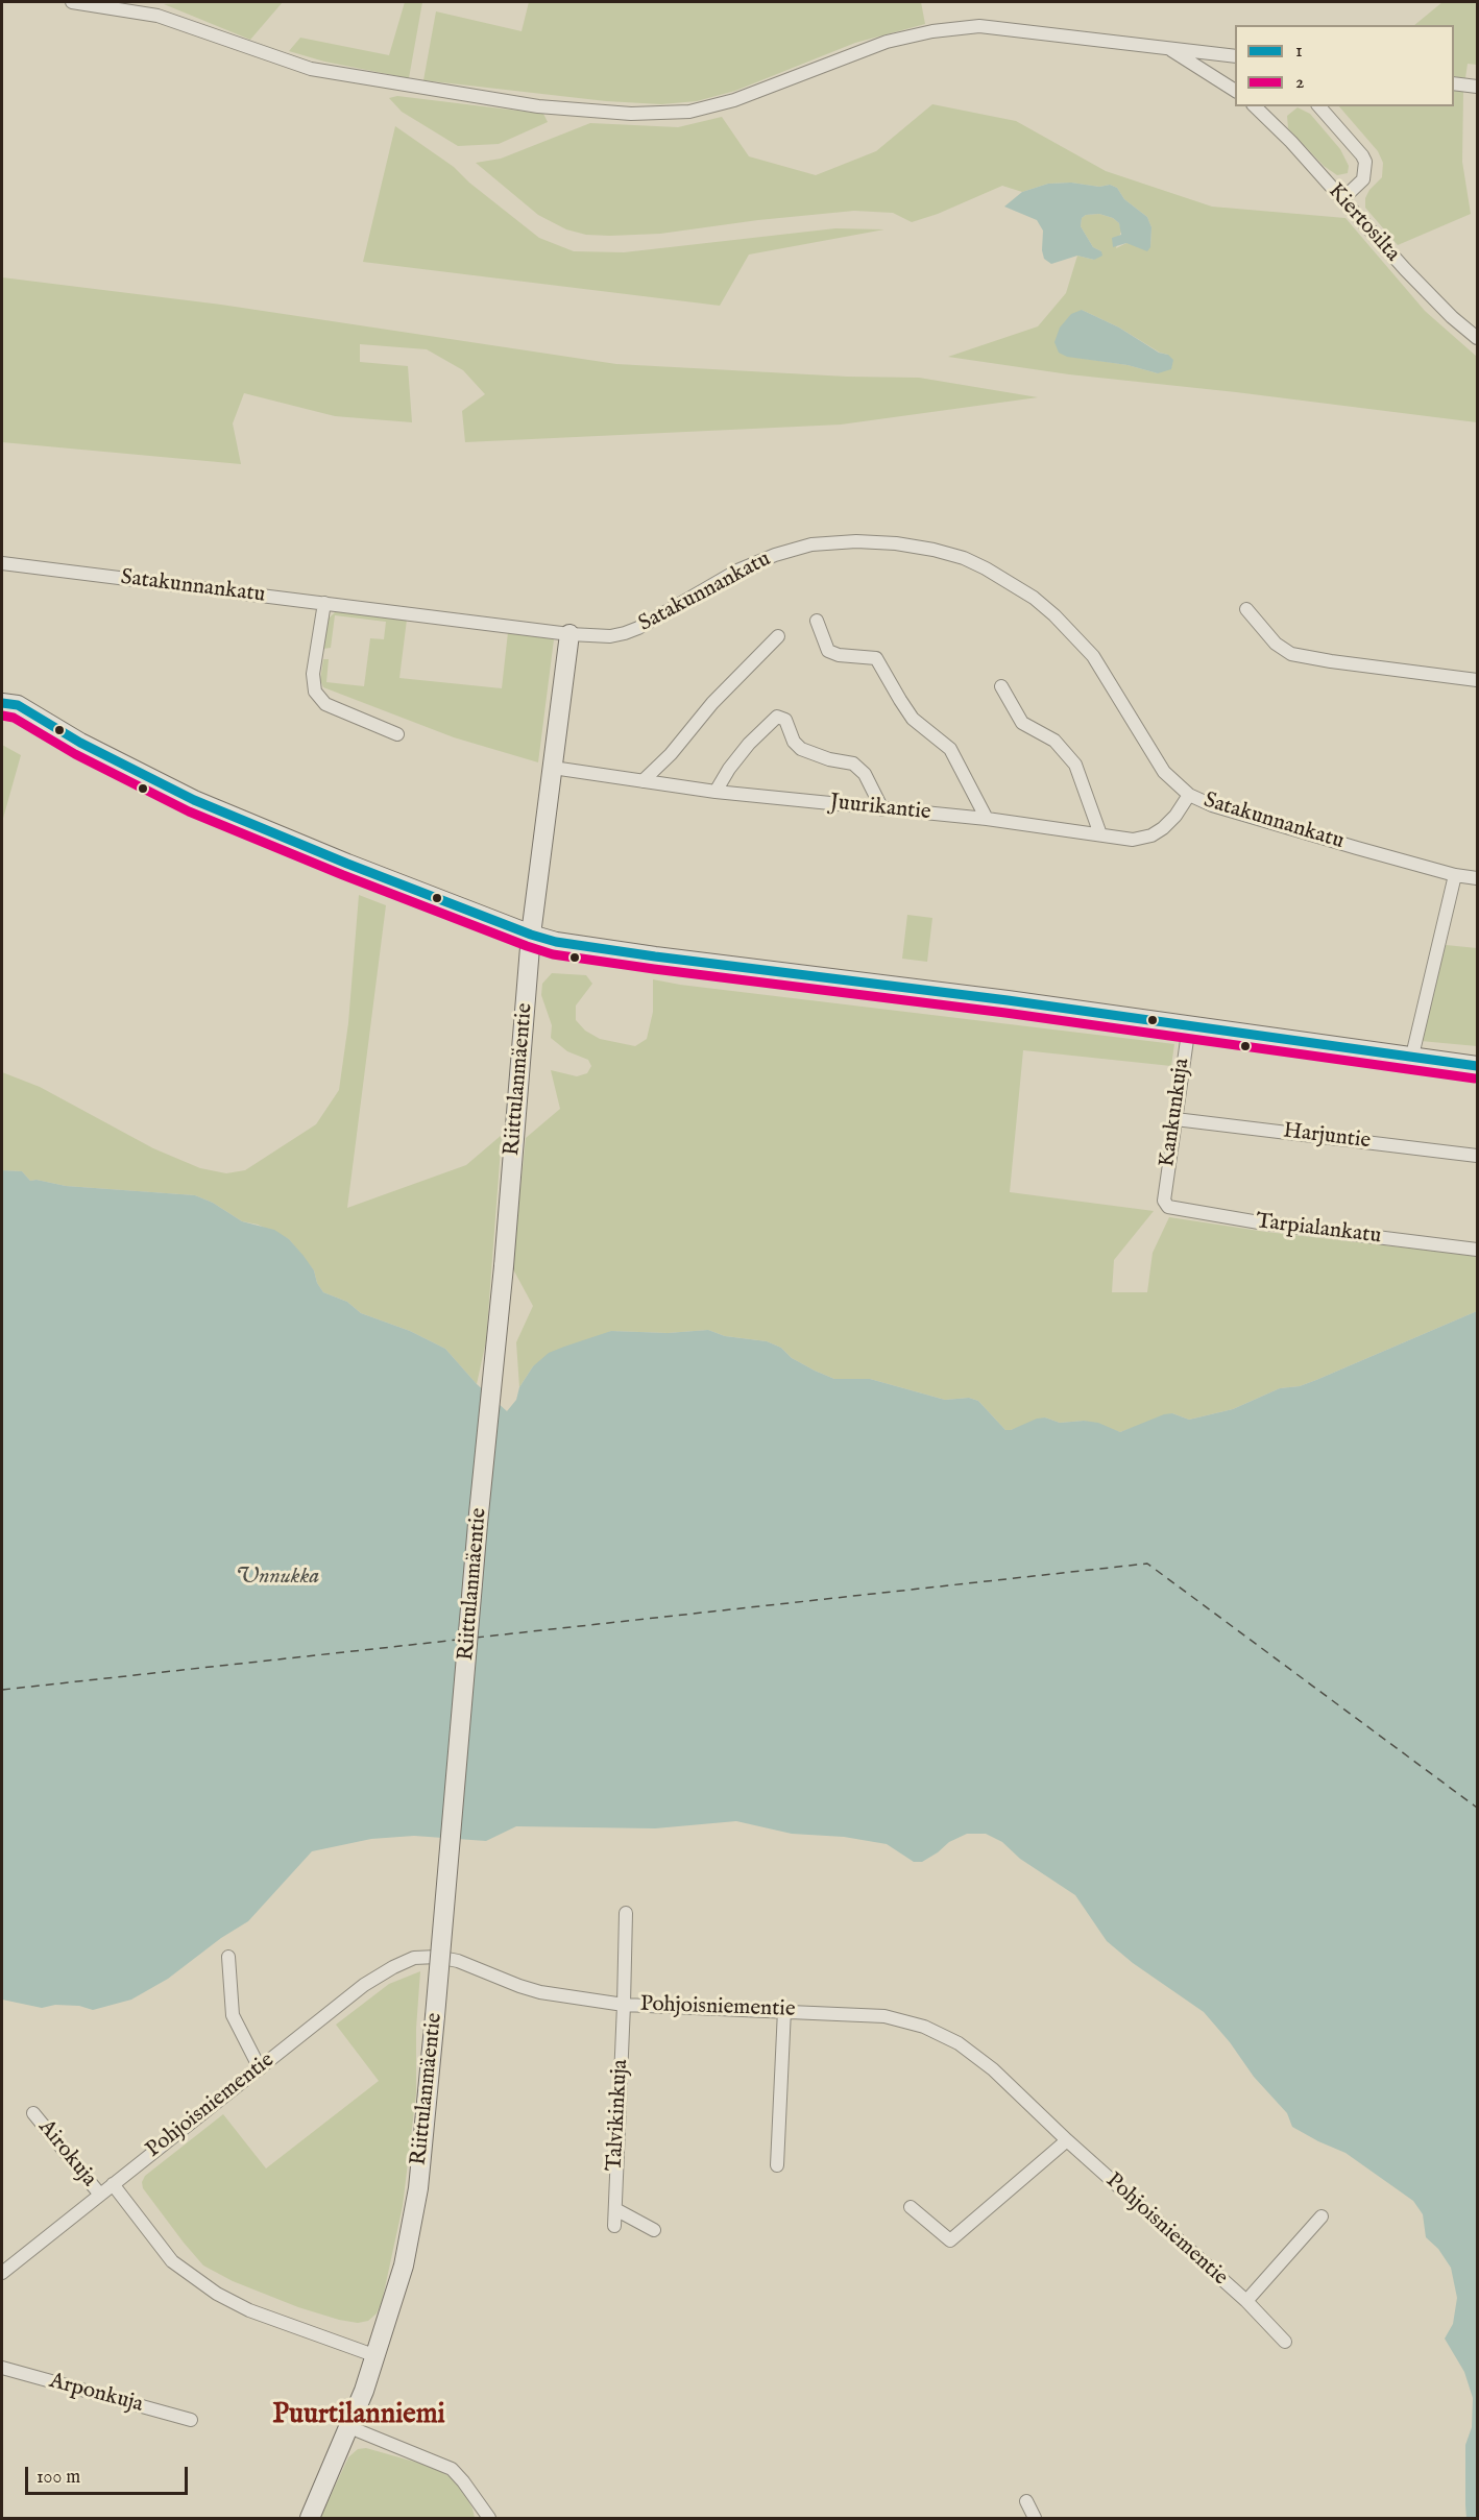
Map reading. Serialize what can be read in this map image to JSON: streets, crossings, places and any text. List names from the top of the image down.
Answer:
{
  "streets": {
    "street": [
      "Kiertosilta",
      "Satakunnankatu",
      "Juurikantie",
      "Riittulanmäentie",
      "Kankunkuja",
      "Harjuntie",
      "Tarpialankatu",
      "Pohjoisniementie",
      "Talvikinkuja",
      "Airokuja",
      "Arponkuja"
    ]
  },
  "crossings": [
    ["Satakunnankatu", "Juurikantie"],
    ["Satakunnankatu", "Riittulanmäentie"],
    ["Juurikantie", "Riittulanmäentie"],
    ["Kankunkuja", "Harjuntie"],
    ["Kankunkuja", "Tarpialankatu"],
    ["Pohjoisniementie", "Talvikinkuja"],
    ["Pohjoisniementie", "Airokuja"]
  ],
  "districts": ["Puurtilanniemi"],
  "water": ["Unnukka"],
  "lines": ["transit line 1", "transit line 2"],
  "legend": ["1", "2"],
  "scale_bar": "100 m"
}
